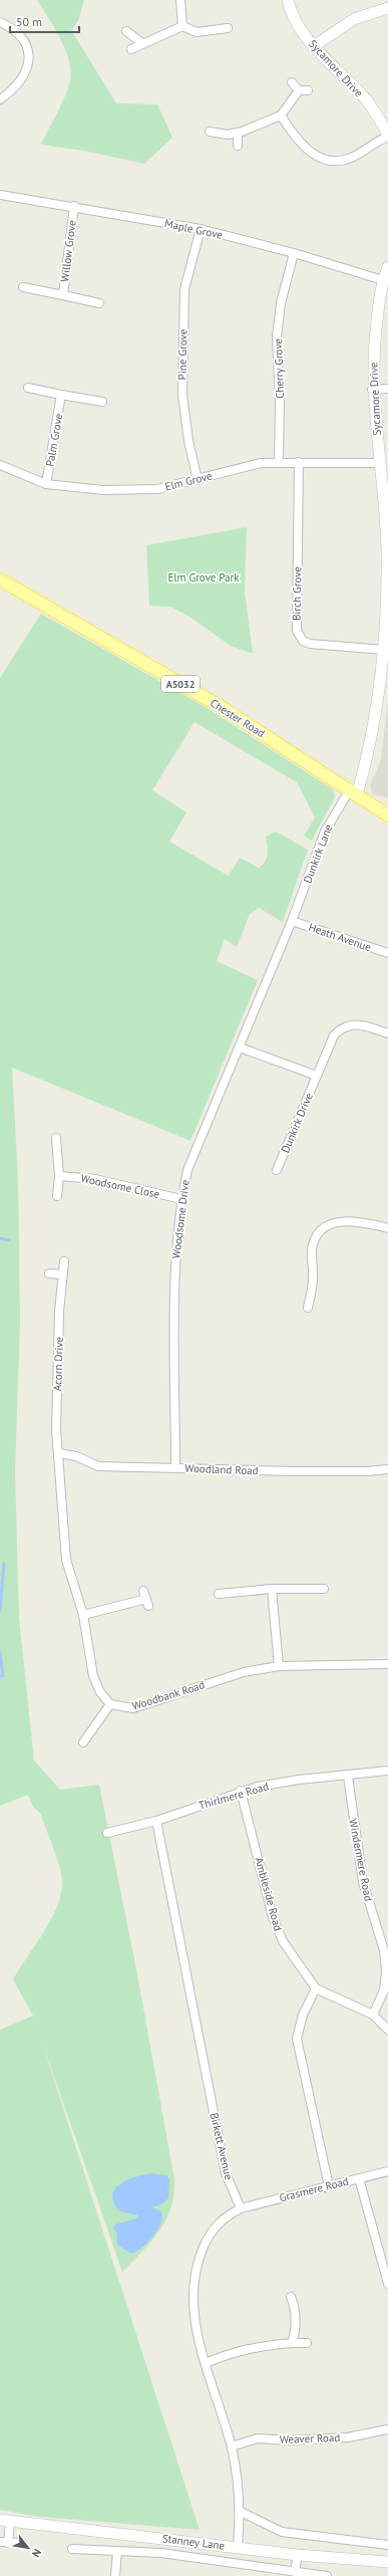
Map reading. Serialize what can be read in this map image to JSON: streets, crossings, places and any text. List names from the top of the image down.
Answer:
{
  "streets": {
    "main road": ["A5032", "Chester Road"],
    "street": [
      "Sycamore Drive",
      "Maple Grove",
      "Willow Grove",
      "Pine Grove",
      "Cherry Grove",
      "Palm Grove",
      "Elm Grove",
      "Birch Grove",
      "Dunkirk Lane",
      "Heath Avenue",
      "Dunkirk Drive",
      "Woodsome Close",
      "Woodsome Drive",
      "Acorn Drive",
      "Woodland Road",
      "Woodbank Road",
      "Thirlmere Road",
      "Windermere Road",
      "Ambleside Road",
      "Birkett Avenue",
      "Grasmere Road",
      "Weaver Road",
      "Stanney Lane"
    ]
  },
  "crossings": [
    ["Sycamore Drive", "Maple Grove"],
    ["Sycamore Drive", "Elm Grove"],
    ["Sycamore Drive", "Birch Grove"],
    ["Sycamore Drive", "Chester Road"],
    ["Sycamore Drive", "Dunkirk Lane"],
    ["Maple Grove", "Willow Grove"],
    ["Maple Grove", "Pine Grove"],
    ["Maple Grove", "Cherry Grove"],
    ["Pine Grove", "Elm Grove"],
    ["Cherry Grove", "Elm Grove"],
    ["Palm Grove", "Elm Grove"],
    ["Elm Grove", "Birch Grove"],
    ["Chester Road", "Dunkirk Lane"],
    ["Dunkirk Lane", "Heath Avenue"],
    ["Dunkirk Lane", "Woodsome Drive"],
    ["Heath Avenue", "Woodsome Drive"],
    ["Woodsome Close", "Woodsome Drive"],
    ["Woodsome Drive", "Woodland Road"],
    ["Acorn Drive", "Woodland Road"],
    ["Thirlmere Road", "Windermere Road"],
    ["Thirlmere Road", "Ambleside Road"],
    ["Thirlmere Road", "Birkett Avenue"],
    ["Windermere Road", "Ambleside Road"],
    ["Birkett Avenue", "Grasmere Road"]
  ],
  "parks": ["Elm Grove Park"],
  "scale_bar": "50 m",
  "north": "bottom right"
}
